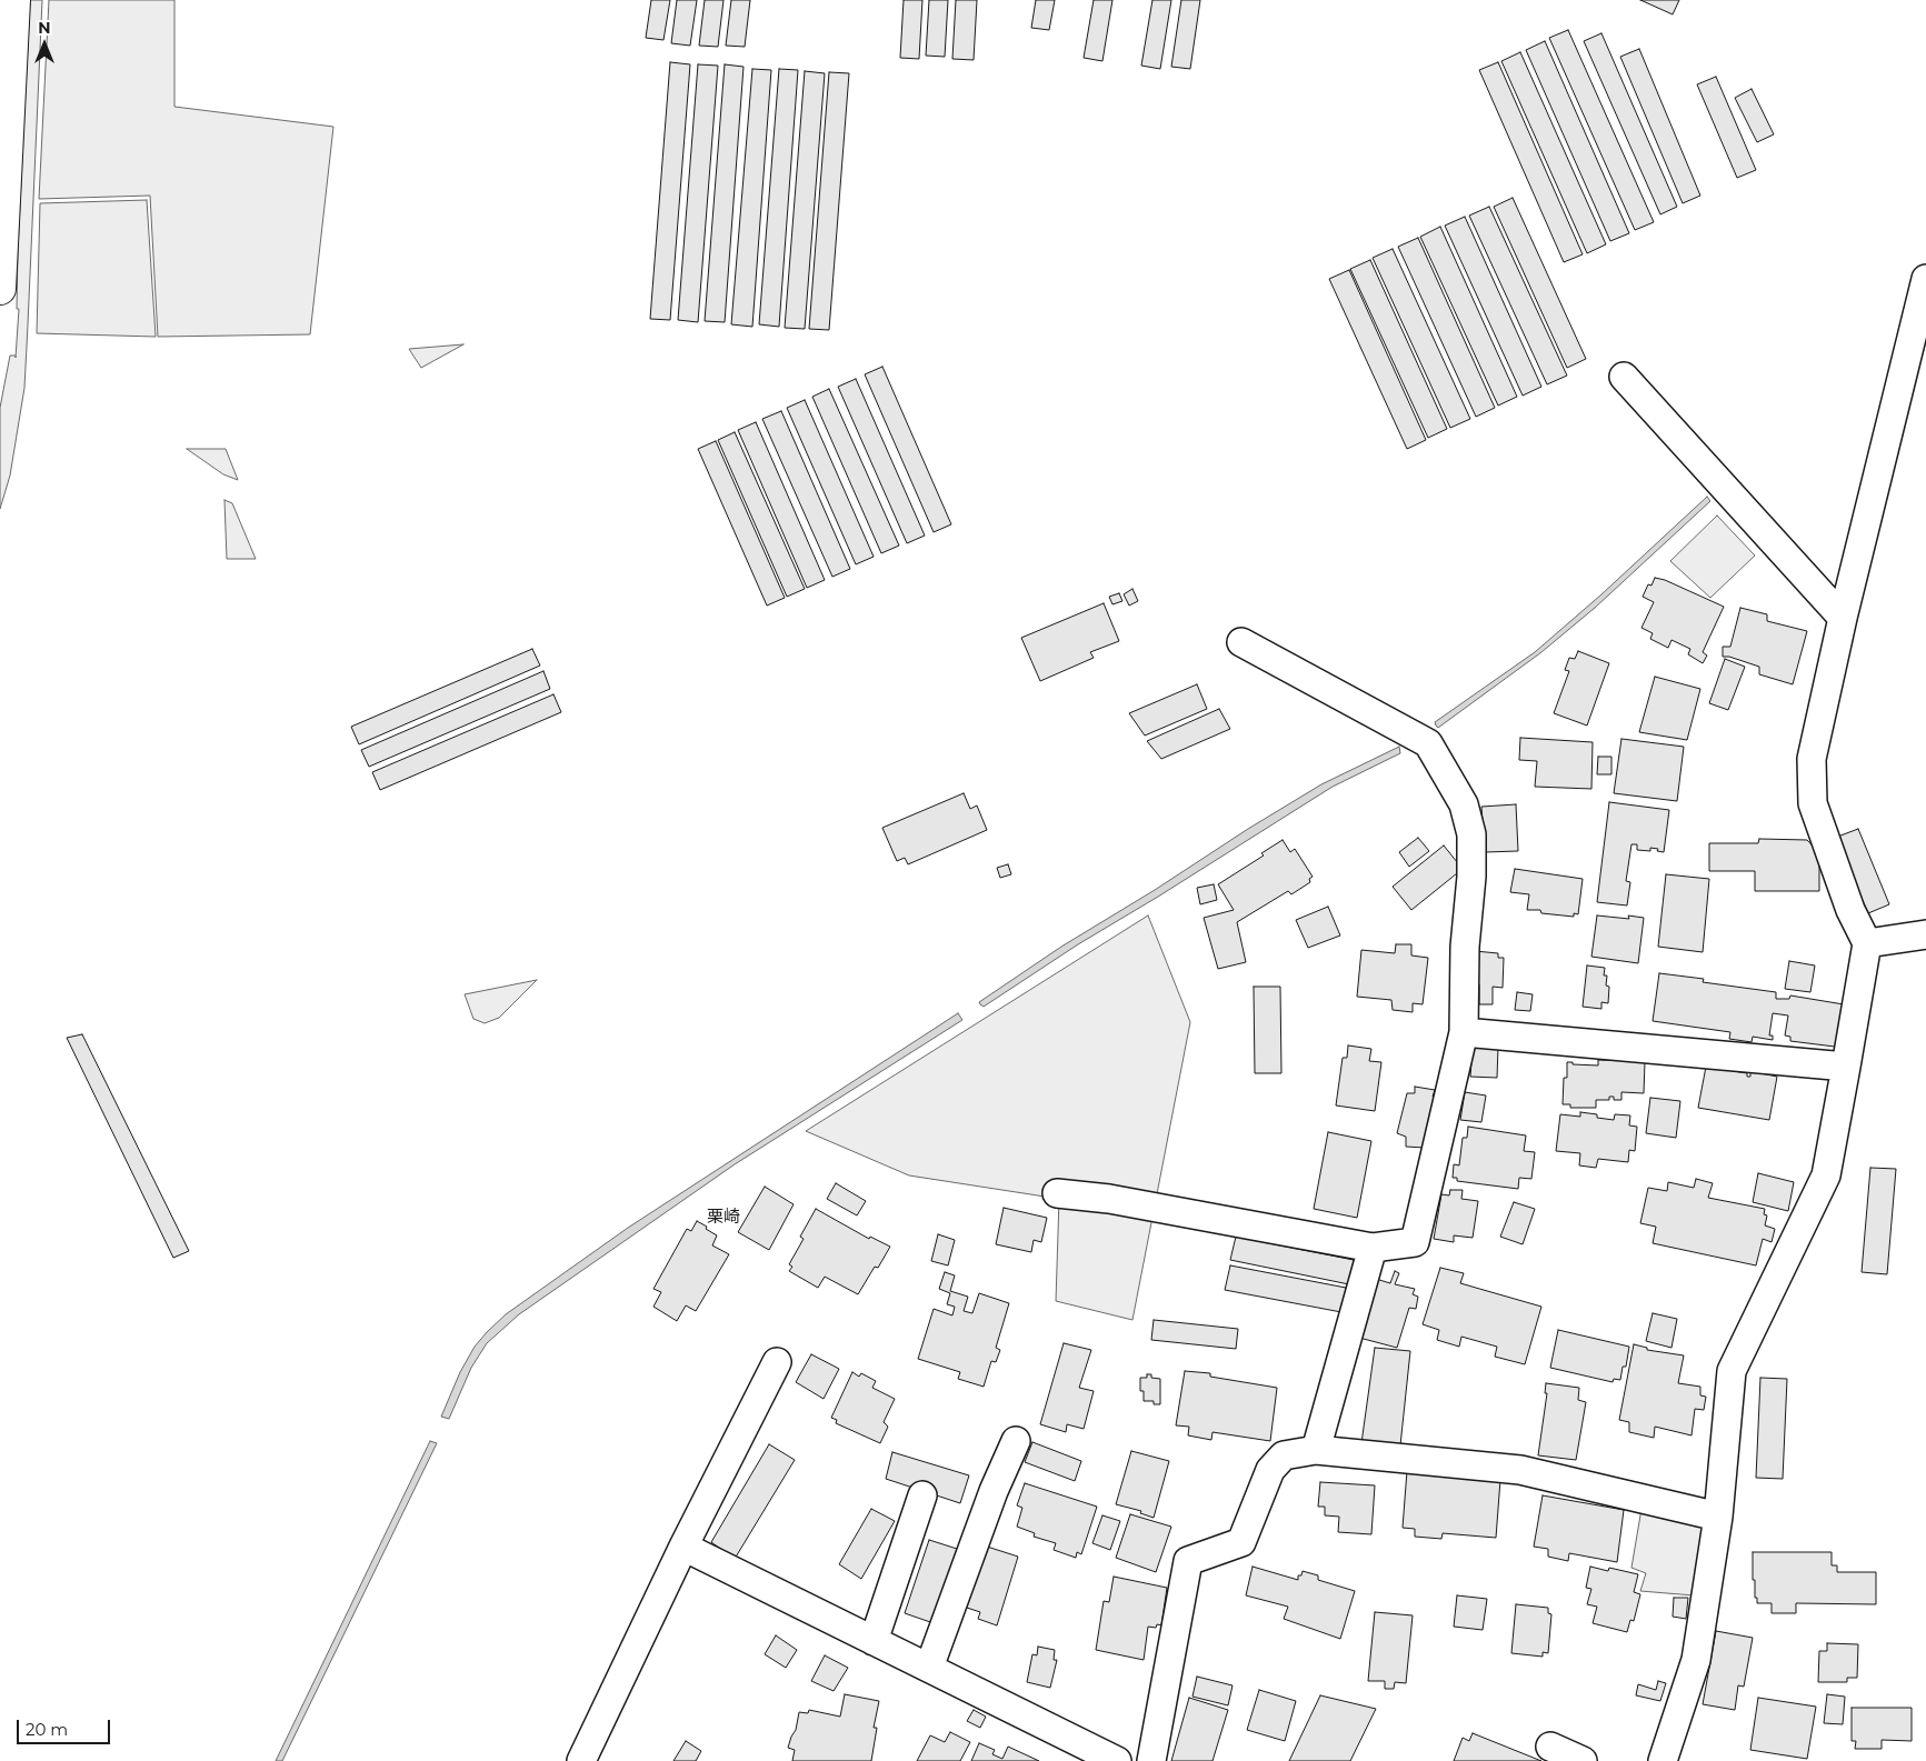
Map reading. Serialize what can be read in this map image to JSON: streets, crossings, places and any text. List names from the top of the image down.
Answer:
{
  "districts": ["栗崎"],
  "scale_bar": "20 m",
  "north": "top"
}
